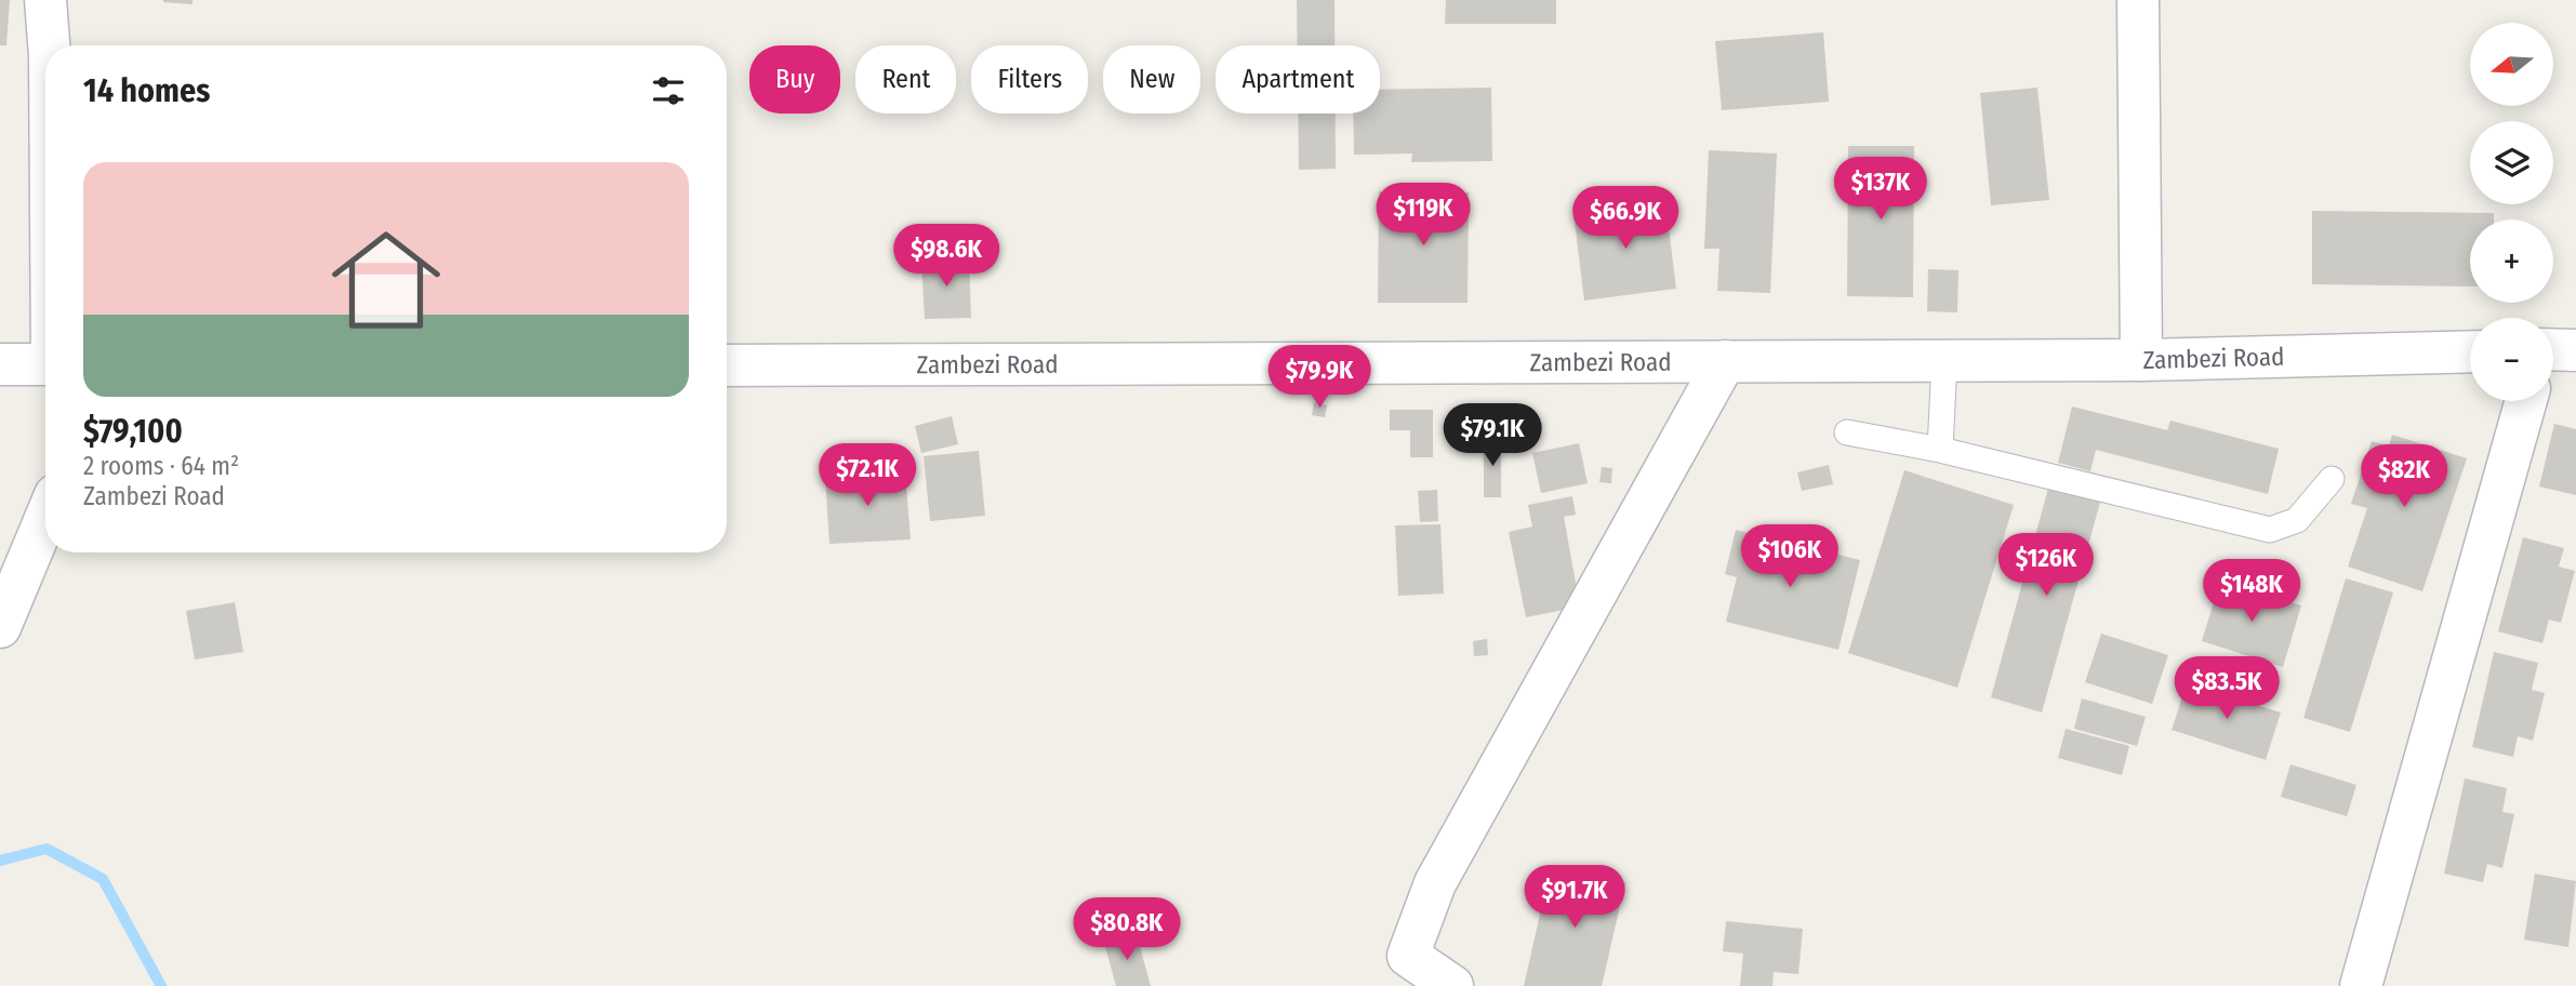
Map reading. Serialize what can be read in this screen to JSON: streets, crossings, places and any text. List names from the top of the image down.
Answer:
{
  "streets": {
    "street": ["Zambezi Road"]
  },
  "north": "left",
  "page": {
    "map_buttons": ["+", "−"],
    "chip": [
      "Buy",
      "Rent",
      "Filters",
      "New",
      "Apartment"
    ],
    "heading": "14 homes",
    "list": [
      {
        "name": "$79,100",
        "note": "2 rooms · 64 m² · Zambezi Road"
      }
    ],
    "price": [
      "$137K",
      "$119K",
      "$66.9K",
      "$98.6K",
      "$79.9K",
      "$79.1K",
      "$72.1K",
      "$82K",
      "$106K",
      "$126K",
      "$148K",
      "$83.5K",
      "$91.7K",
      "$80.8K"
    ]
  }
}
